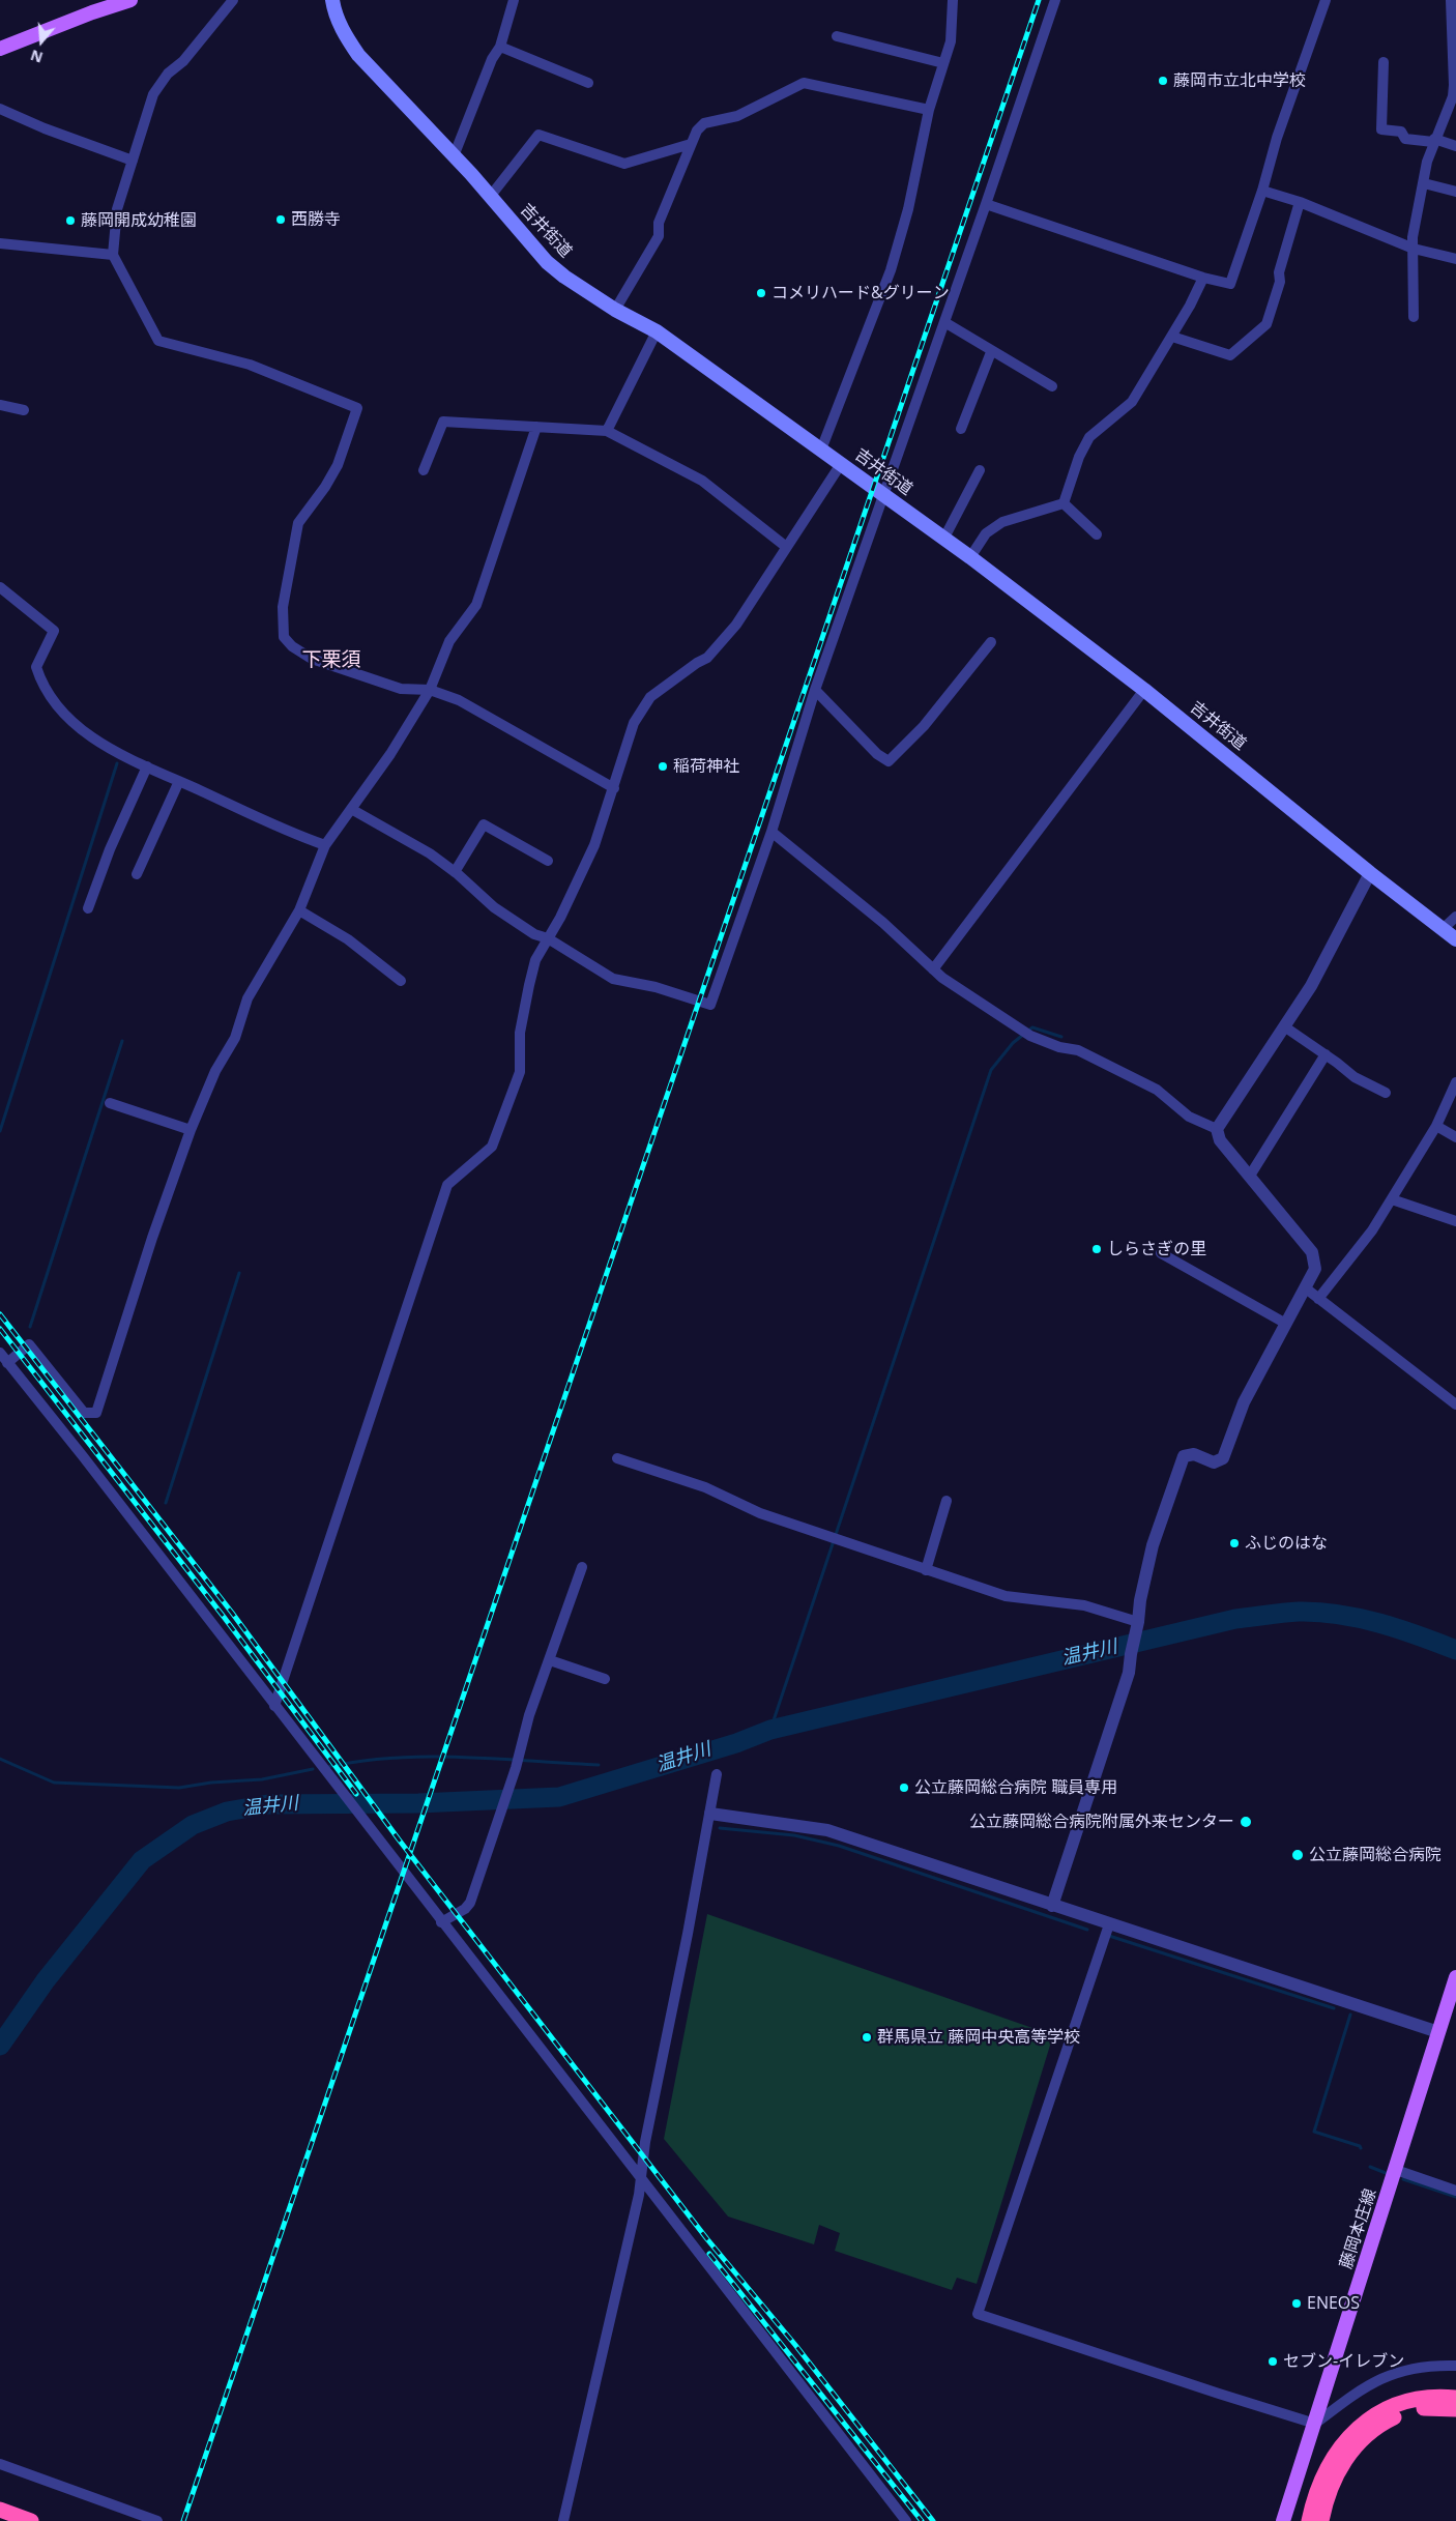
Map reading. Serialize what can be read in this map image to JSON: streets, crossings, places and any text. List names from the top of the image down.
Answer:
{
  "streets": {
    "main road": ["吉井街道", "藤岡本庄線"]
  },
  "districts": ["下栗須"],
  "water": ["温井川"],
  "places": [
    "藤岡市立北中学校",
    "西勝寺",
    "藤岡開成幼稚園",
    "コメリハード&グリーン",
    "稲荷神社",
    "しらさぎの里",
    "ふじのはな",
    "公立藤岡総合病院 職員専用",
    "公立藤岡総合病院附属外来センター",
    "公立藤岡総合病院",
    "群馬県立 藤岡中央高等学校",
    "ENEOS",
    "セブン-イレブン"
  ],
  "north": "bottom"
}
